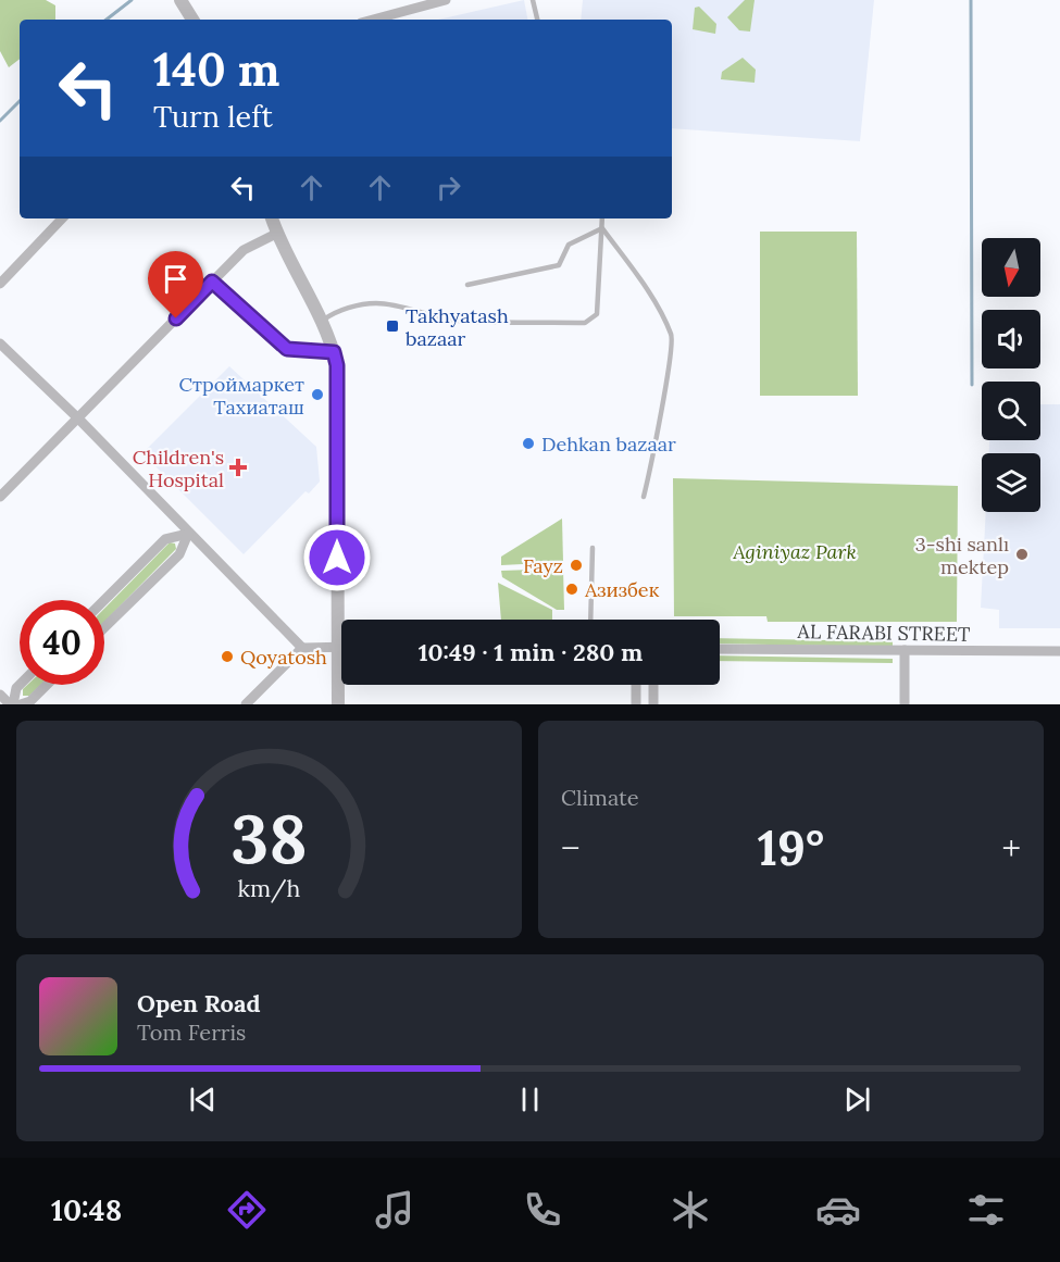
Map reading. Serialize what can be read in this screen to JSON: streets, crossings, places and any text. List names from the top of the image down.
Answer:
{
  "streets": {
    "street": ["AL FARABI STREET"]
  },
  "parks": ["Aginiyaz Park"],
  "places": {
    "transit": ["Takhyatash bazaar"],
    "other": [
      "Строймаркет Тахиаташ",
      "Dehkan bazaar",
      "3-shi sanlı mektep",
      "Fayz",
      "Азизбек",
      "Qoyatosh"
    ],
    "health": ["Children's Hospital"]
  },
  "north": "bottom",
  "page": {
    "turn": ["140 m", "Turn left"],
    "limit": "40",
    "trip": "10:49 · 1 min · 280 m",
    "tile": "Climate",
    "heat": ["−", "19°", "+"],
    "song": ["Open Road", "Tom Ferris"],
    "tabs": "10:48",
    "gauge": ["38", "km/h"]
  }
}
